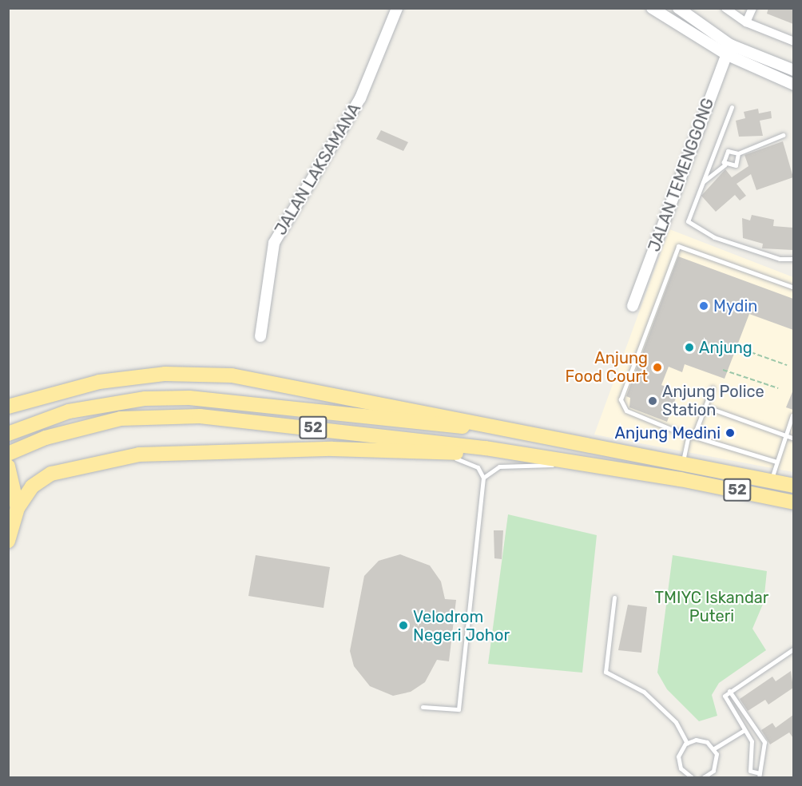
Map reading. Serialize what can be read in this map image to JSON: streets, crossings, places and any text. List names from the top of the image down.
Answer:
{
  "streets": {
    "highway": ["52"],
    "street": ["JALAN LAKSAMANA", "JALAN TEMENGGONG"]
  },
  "parks": ["TMIYC Iskandar Puteri"],
  "places": [
    "Mydin",
    "Anjung",
    "Anjung Food Court",
    "Anjung Police Station",
    "Anjung Medini",
    "Velodrom Negeri Johor"
  ]
}
